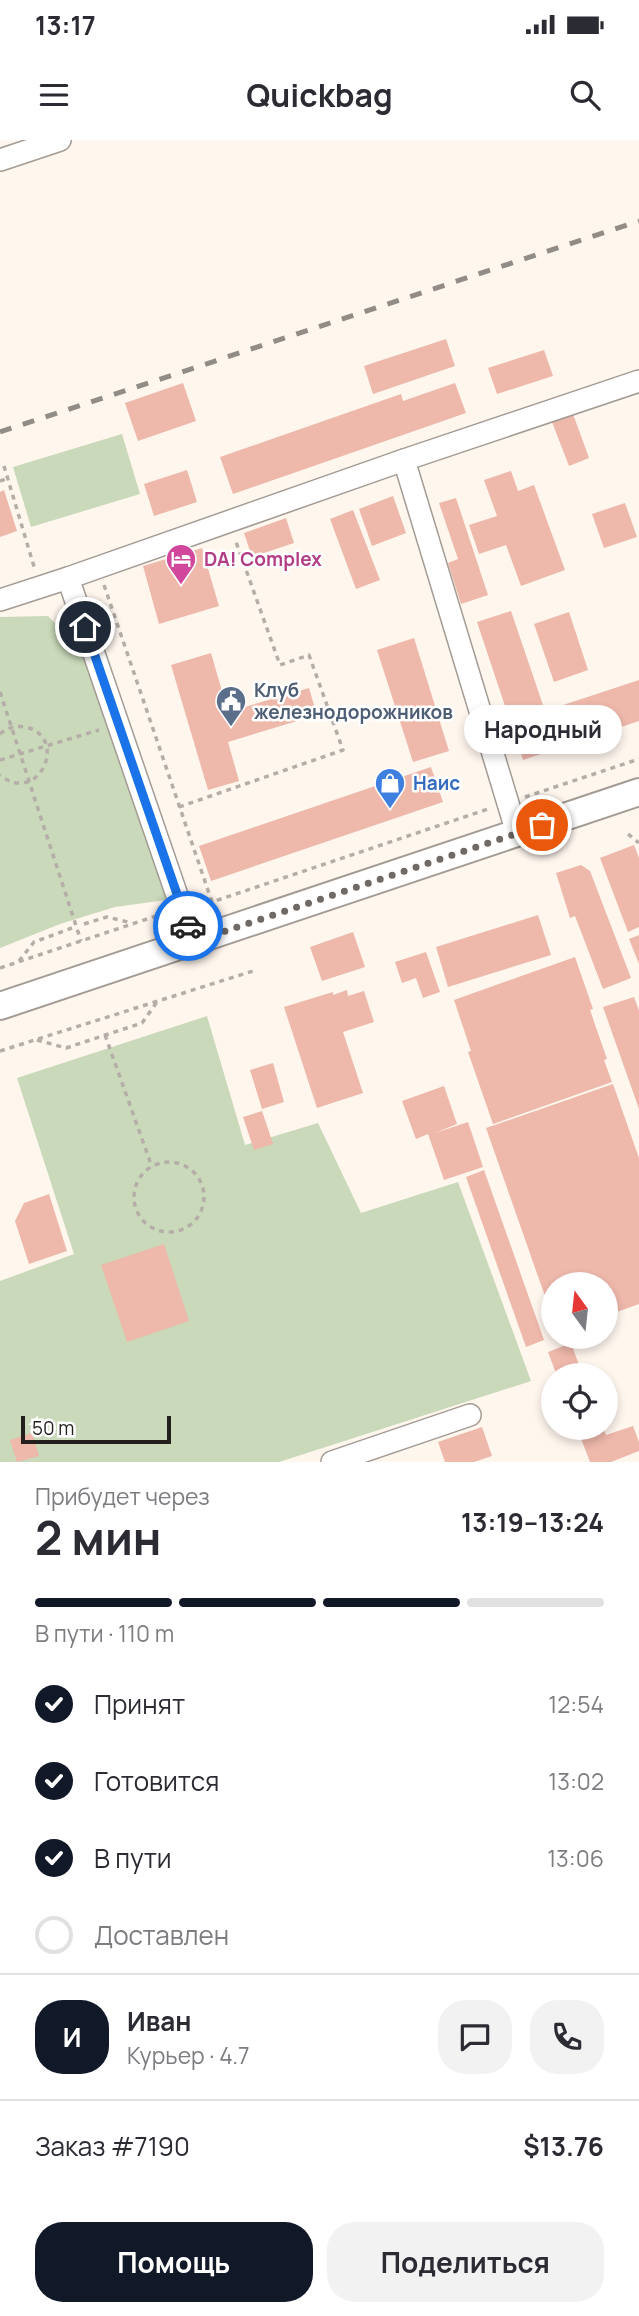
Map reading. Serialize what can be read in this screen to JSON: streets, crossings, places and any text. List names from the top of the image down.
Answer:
{
  "places": {
    "hotel": ["DA! Complex"],
    "public building": ["Клуб железнодорожников"],
    "shop": ["Наис"],
    "other": ["Народный"]
  },
  "scale_bar": "50 m",
  "north": "top",
  "page": {
    "status": "13:17",
    "header": "Quickbag",
    "bubble": "Народный",
    "scale": "50 m",
    "heading": ["2 мин", "Прибудет через", "13:19–13:24"],
    "panel": [
      "Иван",
      "Курьер · 4.7",
      "Заказ #7190",
      "$13.76"
    ],
    "bar": "В пути · 110 m",
    "list": [
      ["Принят", "12:54"],
      ["Готовится", "13:02"],
      ["В пути", "13:06"],
      "Доставлен"
    ],
    "round": "И",
    "buttons": ["Помощь", "Поделиться"]
  }
}
